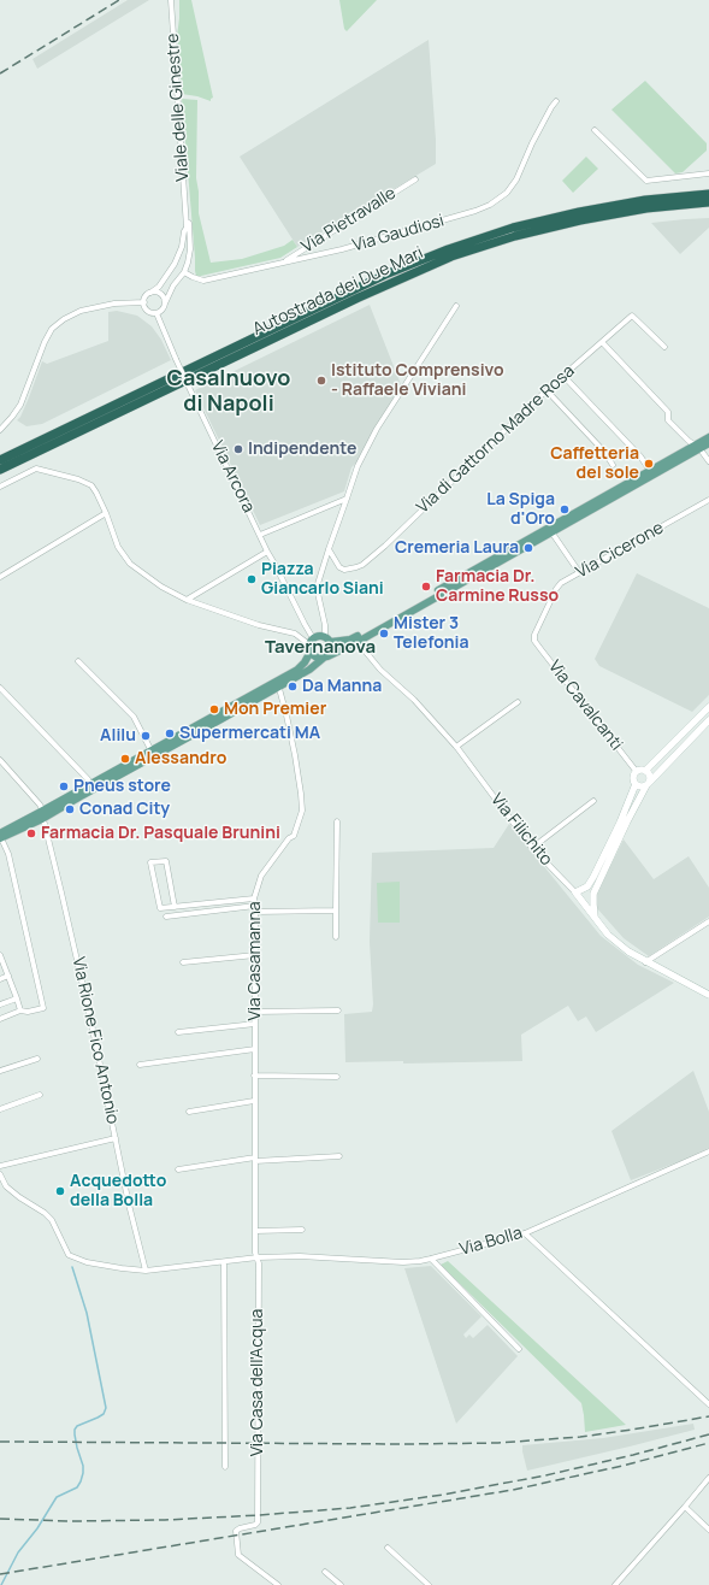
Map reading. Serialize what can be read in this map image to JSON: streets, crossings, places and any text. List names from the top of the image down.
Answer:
{
  "streets": {
    "highway": ["Autostrada dei Due Mari"],
    "street": [
      "Viale delle Ginestre",
      "Via Pietravalle",
      "Via Gaudiosi",
      "Via di Gattorno Madre Rosa",
      "Via Arcora",
      "Via Cicerone",
      "Via Cavalcanti",
      "Via Filichito",
      "Via Casamanna",
      "Via Rione Fico Antonio",
      "Via Bolla",
      "Via Casa dell'Acqua"
    ]
  },
  "crossings": [
    ["Viale delle Ginestre", "Via Gaudiosi"],
    ["Viale delle Ginestre", "Via Arcora"],
    ["Via Pietravalle", "Via Gaudiosi"],
    ["Via Cicerone", "Via Cavalcanti"],
    ["Via Casamanna", "Via Bolla"],
    ["Via Casamanna", "Via Casa dell'Acqua"],
    ["Via Bolla", "Via Casa dell'Acqua"]
  ],
  "districts": ["Casalnuovo di Napoli", "Tavernanova"],
  "places": [
    "Istituto Comprensivo - Raffaele Viviani",
    "Indipendente",
    "Caffetteria del sole",
    "La Spiga d'Oro",
    "Cremeria Laura",
    "Piazza Giancarlo Siani",
    "Farmacia Dr. Carmine Russo",
    "Mister 3 Telefonia",
    "Da Manna",
    "Mon Premier",
    "Supermercati MA",
    "Alilu",
    "Alessandro",
    "Pneus store",
    "Conad City",
    "Farmacia Dr. Pasquale Brunini",
    "Acquedotto della Bolla"
  ]
}
